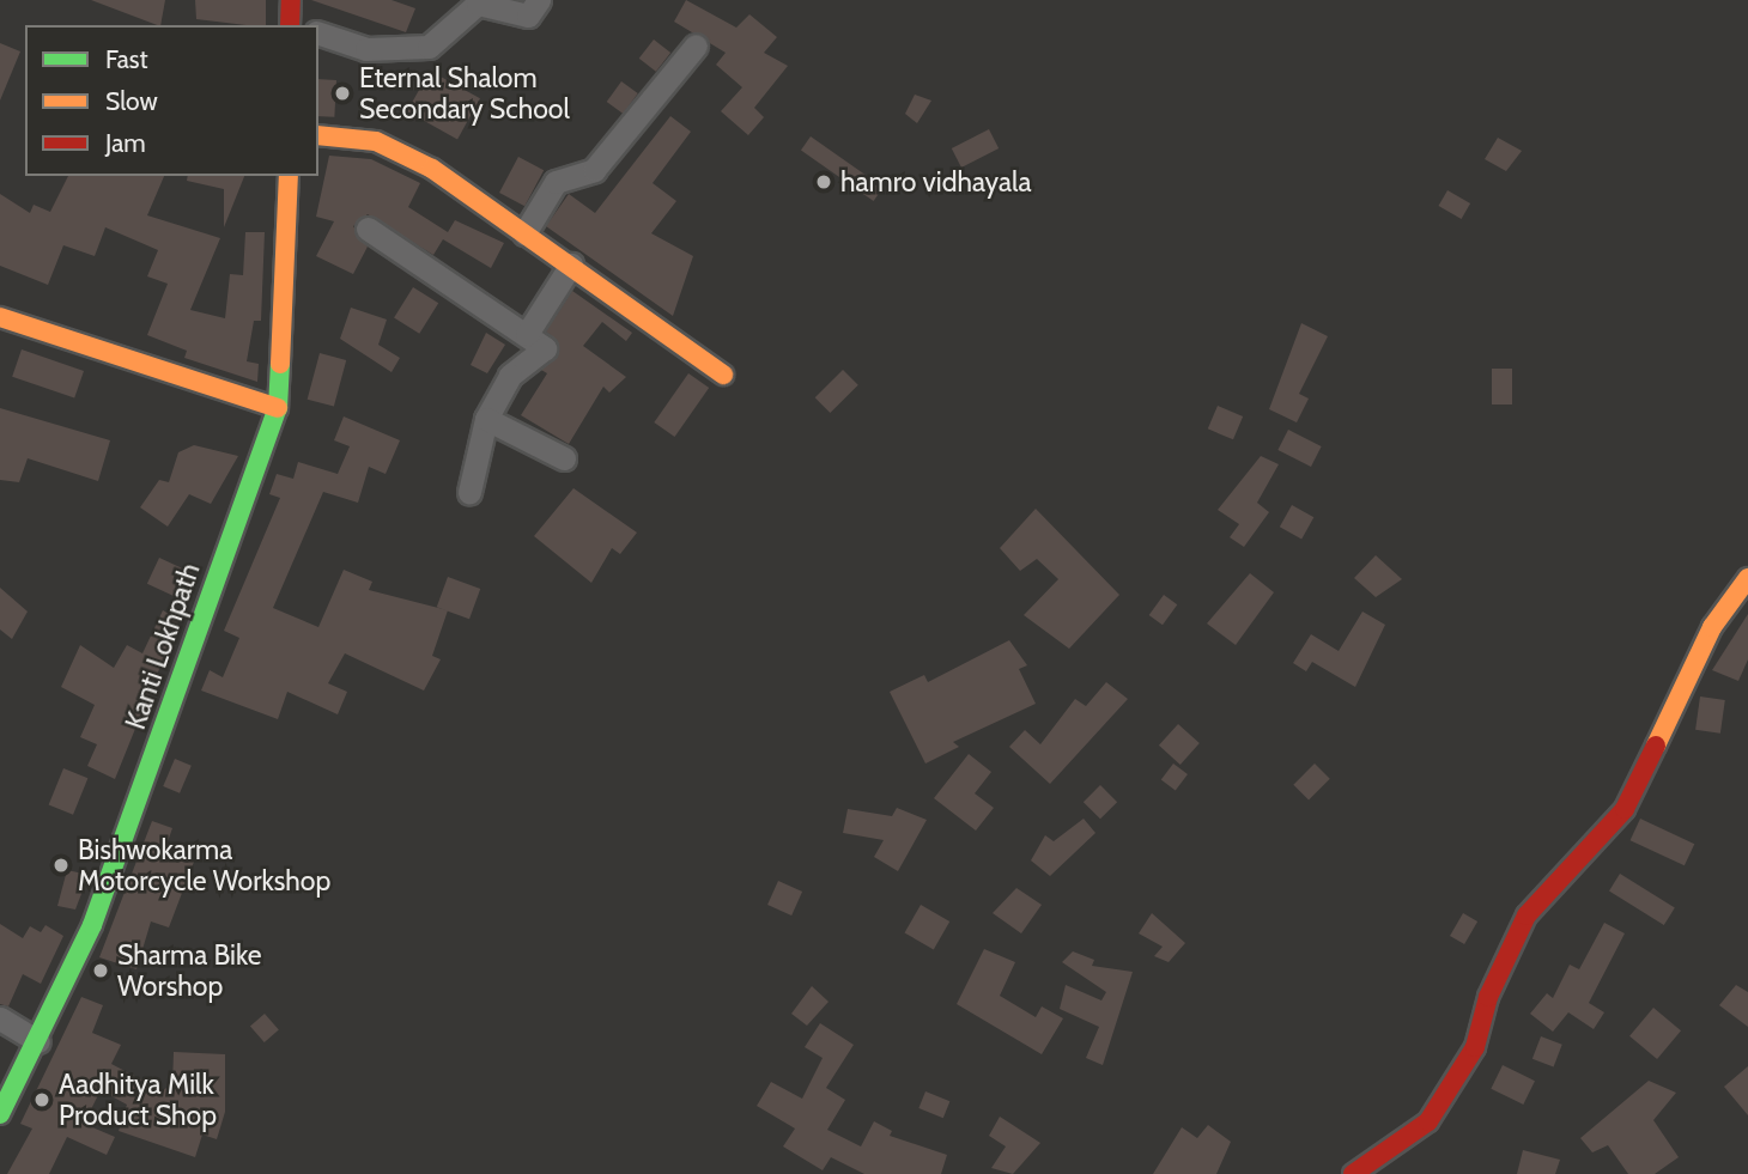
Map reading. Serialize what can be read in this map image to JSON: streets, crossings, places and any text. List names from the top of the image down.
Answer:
{
  "streets": {
    "street": ["Kanti Lokhpath"]
  },
  "places": [
    "Eternal Shalom Secondary School",
    "hamro vidhayala",
    "Bishwokarma Motorcycle Workshop",
    "Sharma Bike Worshop",
    "Aadhitya Milk Product Shop"
  ],
  "legend": ["Fast", "Slow", "Jam"]
}
